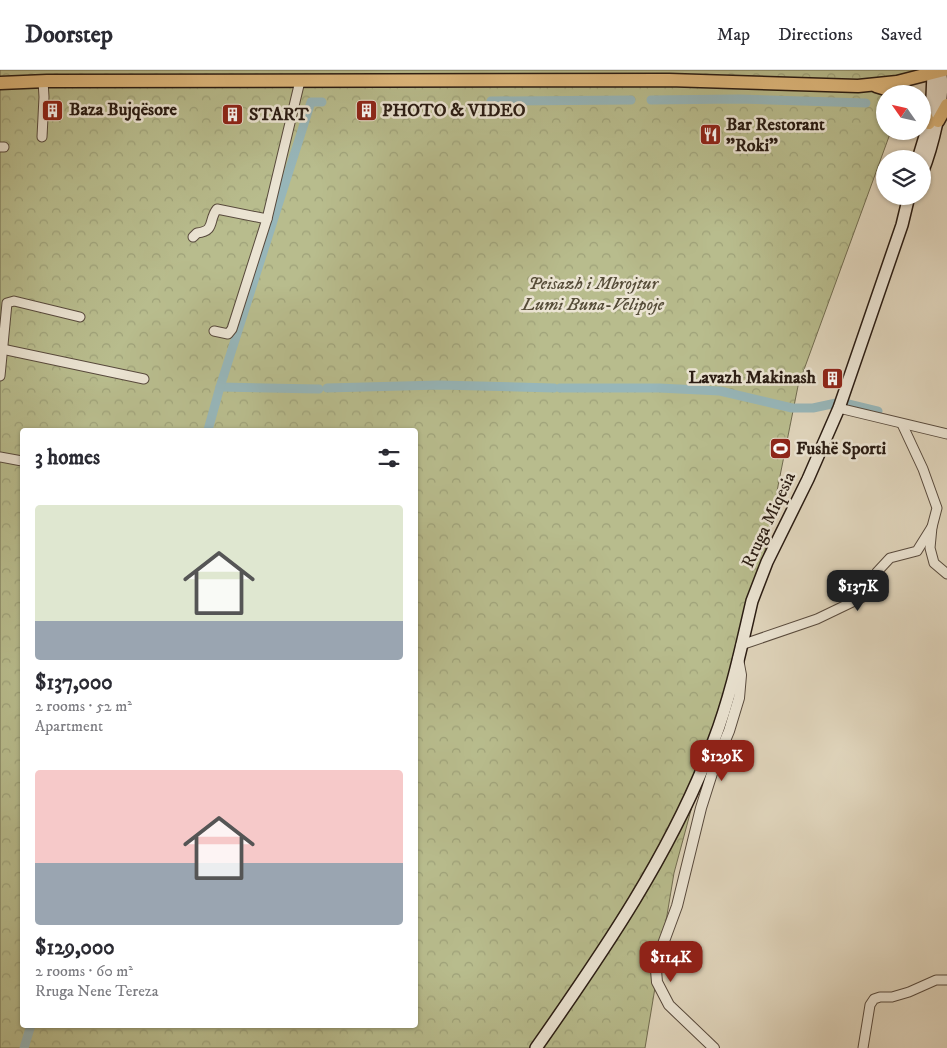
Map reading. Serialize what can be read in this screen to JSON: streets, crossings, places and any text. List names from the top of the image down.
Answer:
{
  "streets": {
    "main road": ["Rruga Miqesia"]
  },
  "parks": ["Peisazh i Mbrojtur Lumi Buna-Velipoje"],
  "places": {
    "building": [
      "Baza Bujqësore",
      "PHOTO & VIDEO",
      "START",
      "Lavazh Makinash"
    ],
    "restaurant": ["Bar Restorant \"Roki\""],
    "sports": ["Fushë Sporti"]
  },
  "north": "top left",
  "page": {
    "header": "Doorstep",
    "nav": ["Map", "Directions", "Saved"],
    "heading": "3 homes",
    "list": [
      {
        "name": "$137,000",
        "note": "2 rooms · 52 m² · Apartment"
      },
      {
        "name": "$129,000",
        "note": "2 rooms · 60 m² · Rruga Nene Tereza"
      }
    ],
    "price": ["$137K", "$129K", "$114K"]
  }
}
